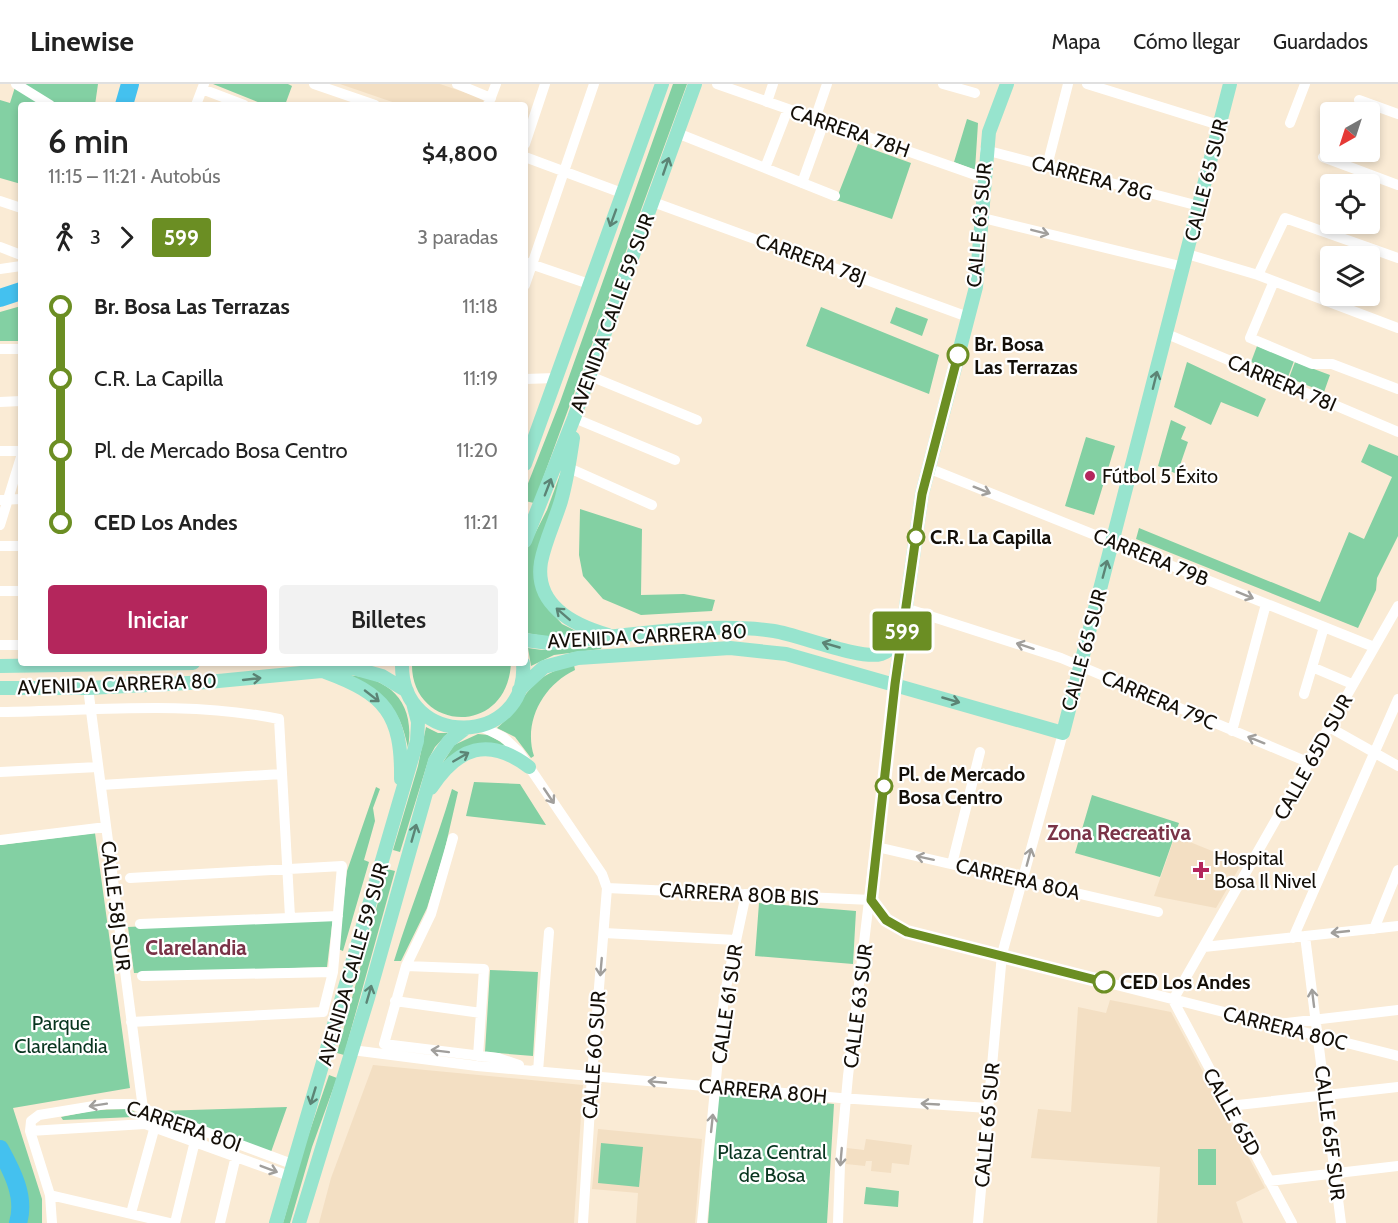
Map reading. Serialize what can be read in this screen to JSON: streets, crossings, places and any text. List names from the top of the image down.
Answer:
{
  "streets": {
    "main road": [
      "CALLE 65 SUR",
      "CALLE 63 SUR",
      "AVENIDA CALLE 59 SUR",
      "AVENIDA CARRERA 80"
    ],
    "street": [
      "CARRERA 78H",
      "CARRERA 78G",
      "CARRERA 78J",
      "CARRERA 78I",
      "CARRERA 79B",
      "CARRERA 79C",
      "CALLE 65D SUR",
      "CARRERA 80A",
      "CARRERA 80B BIS",
      "CALLE 58J SUR",
      "CALLE 61 SUR",
      "CARRERA 80C",
      "CALLE 60 SUR",
      "CARRERA 80H",
      "CALLE 65D",
      "CARRERA 80I",
      "CALLE 65F SUR"
    ]
  },
  "crossings": [
    ["CARRERA 78H", "CALLE 63 SUR"],
    ["CARRERA 78G", "CALLE 65 SUR"],
    ["CARRERA 78G", "CALLE 63 SUR"],
    ["CALLE 65 SUR", "CARRERA 78I"],
    ["CALLE 65 SUR", "CARRERA 79B"],
    ["CALLE 65 SUR", "AVENIDA CARRERA 80"],
    ["CALLE 65 SUR", "CARRERA 79C"],
    ["CALLE 65 SUR", "CARRERA 80A"],
    ["CALLE 65 SUR", "CARRERA 80C"],
    ["CALLE 65 SUR", "CARRERA 80H"],
    ["CALLE 63 SUR", "CARRERA 78J"],
    ["CALLE 63 SUR", "CARRERA 79B"],
    ["CALLE 63 SUR", "AVENIDA CARRERA 80"],
    ["CALLE 63 SUR", "CARRERA 79C"],
    ["CALLE 63 SUR", "CARRERA 80A"],
    ["CALLE 63 SUR", "CARRERA 80B BIS"],
    ["CALLE 63 SUR", "CARRERA 80C"],
    ["CALLE 63 SUR", "CARRERA 80H"],
    ["CARRERA 78J", "AVENIDA CALLE 59 SUR"],
    ["AVENIDA CALLE 59 SUR", "AVENIDA CARRERA 80"],
    ["AVENIDA CALLE 59 SUR", "CARRERA 80H"],
    ["AVENIDA CALLE 59 SUR", "CARRERA 80I"],
    ["CARRERA 79B", "CALLE 65D SUR"],
    ["AVENIDA CARRERA 80", "CALLE 58J SUR"],
    ["CARRERA 79C", "CALLE 65D SUR"],
    ["CALLE 65D SUR", "CARRERA 80C"],
    ["CALLE 65D SUR", "CALLE 65D"],
    ["CARRERA 80B BIS", "CALLE 61 SUR"],
    ["CARRERA 80B BIS", "CARRERA 80C"],
    ["CARRERA 80B BIS", "CALLE 60 SUR"],
    ["CALLE 58J SUR", "CARRERA 80I"],
    ["CALLE 61 SUR", "CARRERA 80H"],
    ["CARRERA 80C", "CALLE 65D"],
    ["CARRERA 80C", "CALLE 65F SUR"],
    ["CALLE 60 SUR", "CARRERA 80H"]
  ],
  "one_way": [
    "CALLE 65 SUR",
    "CARRERA 79B",
    "CARRERA 79C",
    "CALLE 61 SUR"
  ],
  "districts": ["Zona Recreativa", "Clarelandia"],
  "parks": ["Parque Clarelandia", "Plaza Central de Bosa"],
  "places": {
    "other": [
      "Br. Bosa Las Terrazas",
      "Fútbol 5 Éxito",
      "C.R. La Capilla",
      "Pl. de Mercado Bosa Centro",
      "CED Los Andes"
    ],
    "health": ["Hospital Bosa Il Nivel"]
  },
  "lines": ["bus line 599"],
  "north": "bottom left",
  "page": {
    "header": "Linewise",
    "nav": ["Mapa", "Cómo llegar", "Guardados"],
    "on_map": "599",
    "heading": ["6 min", "11:15 – 11:21 · Autobús", "$4,800"],
    "legs": ["3", "599", "3 paradas"],
    "list": [
      {
        "name": "Br. Bosa Las Terrazas",
        "value": "11:18"
      },
      {
        "name": "C.R. La Capilla",
        "value": "11:19"
      },
      {
        "name": "Pl. de Mercado Bosa Centro",
        "value": "11:20"
      },
      {
        "name": "CED Los Andes",
        "value": "11:21"
      }
    ],
    "buttons": ["Iniciar", "Billetes"]
  }
}
